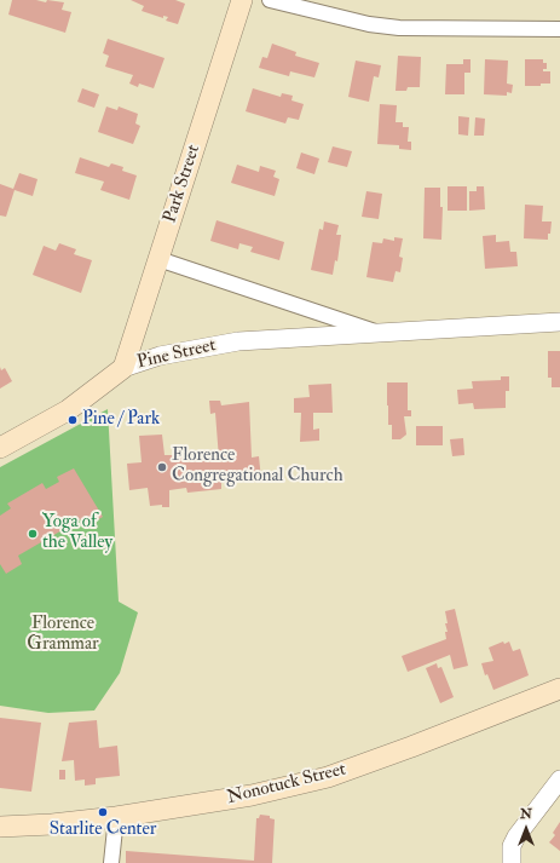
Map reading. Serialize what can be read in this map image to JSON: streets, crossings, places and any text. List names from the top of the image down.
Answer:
{
  "streets": {
    "main road": ["Park Street", "Pine Street", "Nonotuck Street"]
  },
  "crossings": [
    ["Park Street", "Pine Street"]
  ],
  "parks": ["Florence Grammar"],
  "places": [
    "Pine / Park",
    "Florence Congregational Church",
    "Yoga of the Valley",
    "Starlite Center"
  ],
  "north": "top"
}
